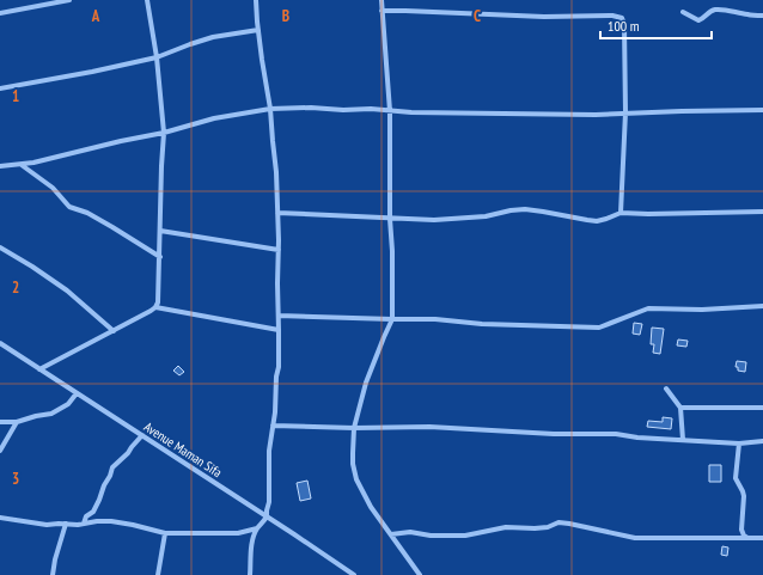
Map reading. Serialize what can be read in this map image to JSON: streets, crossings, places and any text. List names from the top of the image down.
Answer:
{
  "streets": {
    "street": ["Avenue Maman Sifa"]
  },
  "scale_bar": "100 m",
  "grid": {
    "columns": ["A", "B", "C"],
    "rows": ["1", "2", "3"]
  }
}
